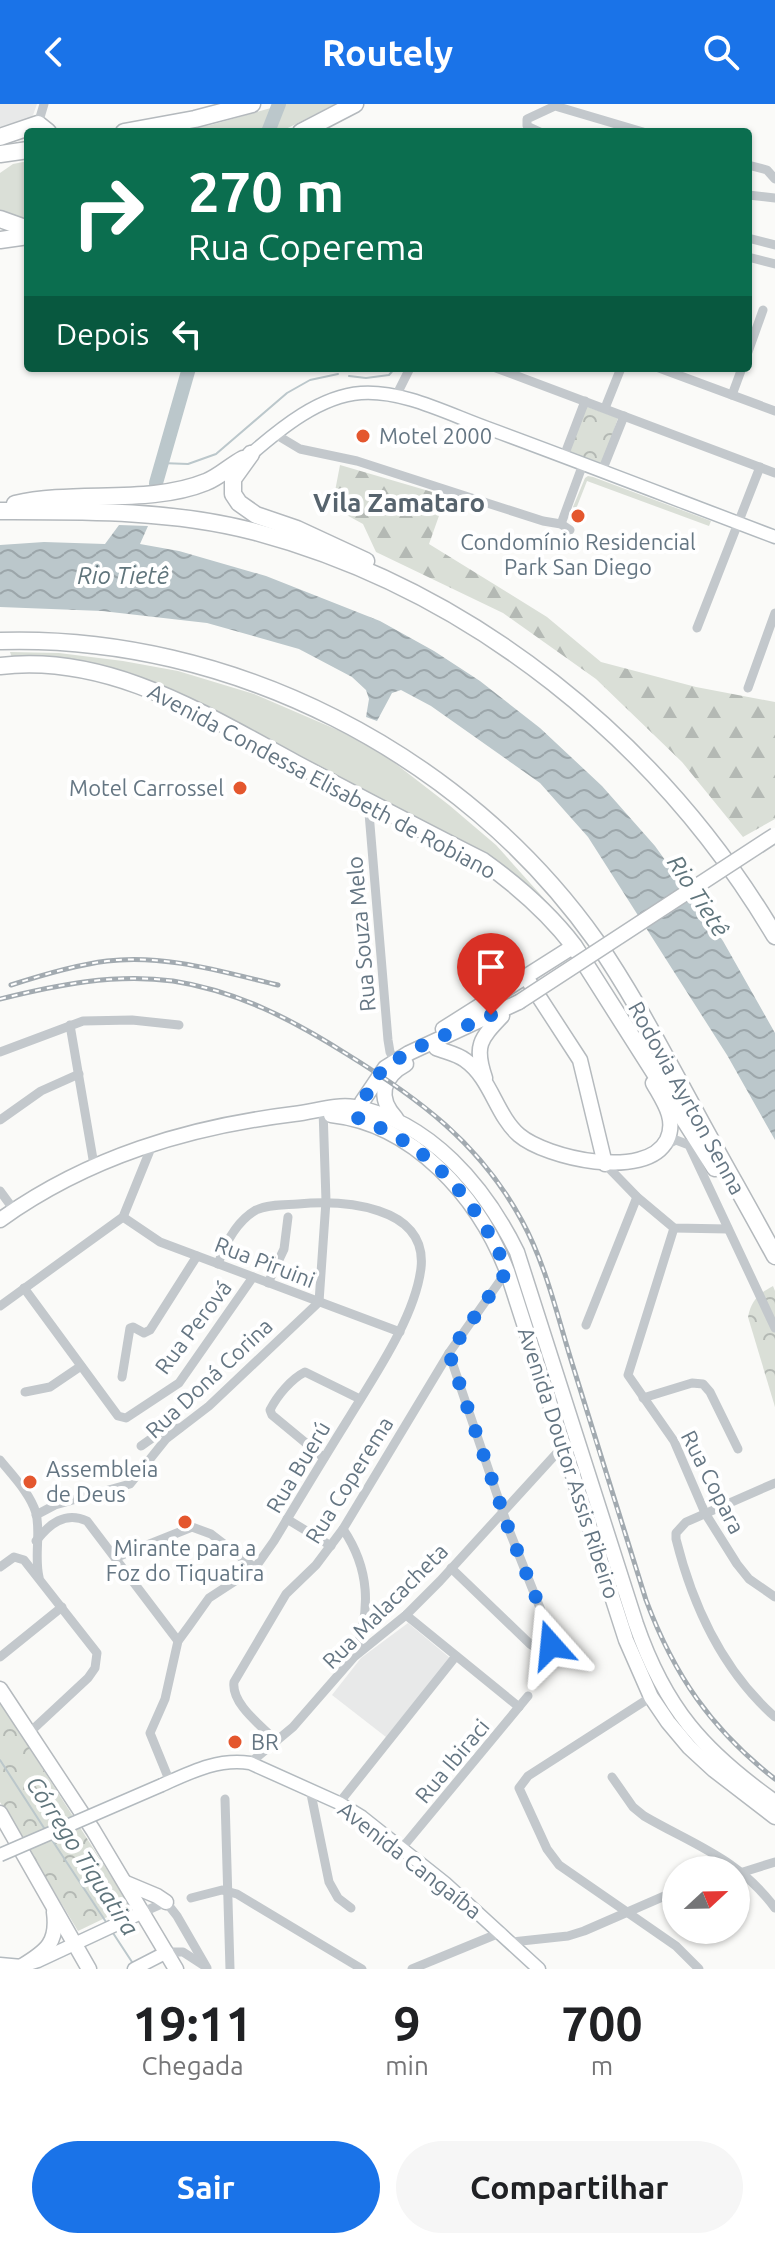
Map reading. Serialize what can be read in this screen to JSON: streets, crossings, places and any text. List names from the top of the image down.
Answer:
{
  "streets": {
    "highway": ["Avenida Condessa Elisabeth de Robiano", "Rodovia Ayrton Senna"],
    "main road": ["Avenida Doutor Assis Ribeiro", "Avenida Cangaíba"],
    "street": [
      "Rua Souza Melo",
      "Rua Piruini",
      "Rua Perová",
      "Rua Doná Corina",
      "Rua Buerú",
      "Rua Coperema",
      "Rua Copara",
      "Rua Malacacheta",
      "Rua Ibiraci"
    ]
  },
  "crossings": [
    ["Avenida Condessa Elisabeth de Robiano", "Rua Souza Melo"],
    ["Avenida Condessa Elisabeth de Robiano", "Rodovia Ayrton Senna"],
    ["Rua Piruini", "Rua Perová"],
    ["Rua Piruini", "Rua Doná Corina"],
    ["Rua Piruini", "Rua Buerú"],
    ["Avenida Doutor Assis Ribeiro", "Rua Coperema"],
    ["Avenida Doutor Assis Ribeiro", "Rua Malacacheta"],
    ["Rua Buerú", "Avenida Cangaíba"],
    ["Rua Coperema", "Rua Malacacheta"],
    ["Rua Malacacheta", "Avenida Cangaíba"],
    ["Rua Ibiraci", "Avenida Cangaíba"]
  ],
  "districts": ["Vila Zamataro"],
  "water": ["Rio Tietê", "Córrego Tiquatira"],
  "places": [
    "Motel 2000",
    "Condomínio Residencial Park San Diego",
    "Motel Carrossel",
    "Assembleia de Deus",
    "Mirante para a Foz do Tiquatira",
    "BR"
  ],
  "north": "right",
  "page": {
    "header": "Routely",
    "turn": ["270 m", "Rua Coperema"],
    "then": "Depois",
    "eta": [
      "19:11",
      "Chegada",
      "9",
      "min",
      "700",
      "m"
    ],
    "buttons": ["Sair", "Compartilhar"]
  }
}
